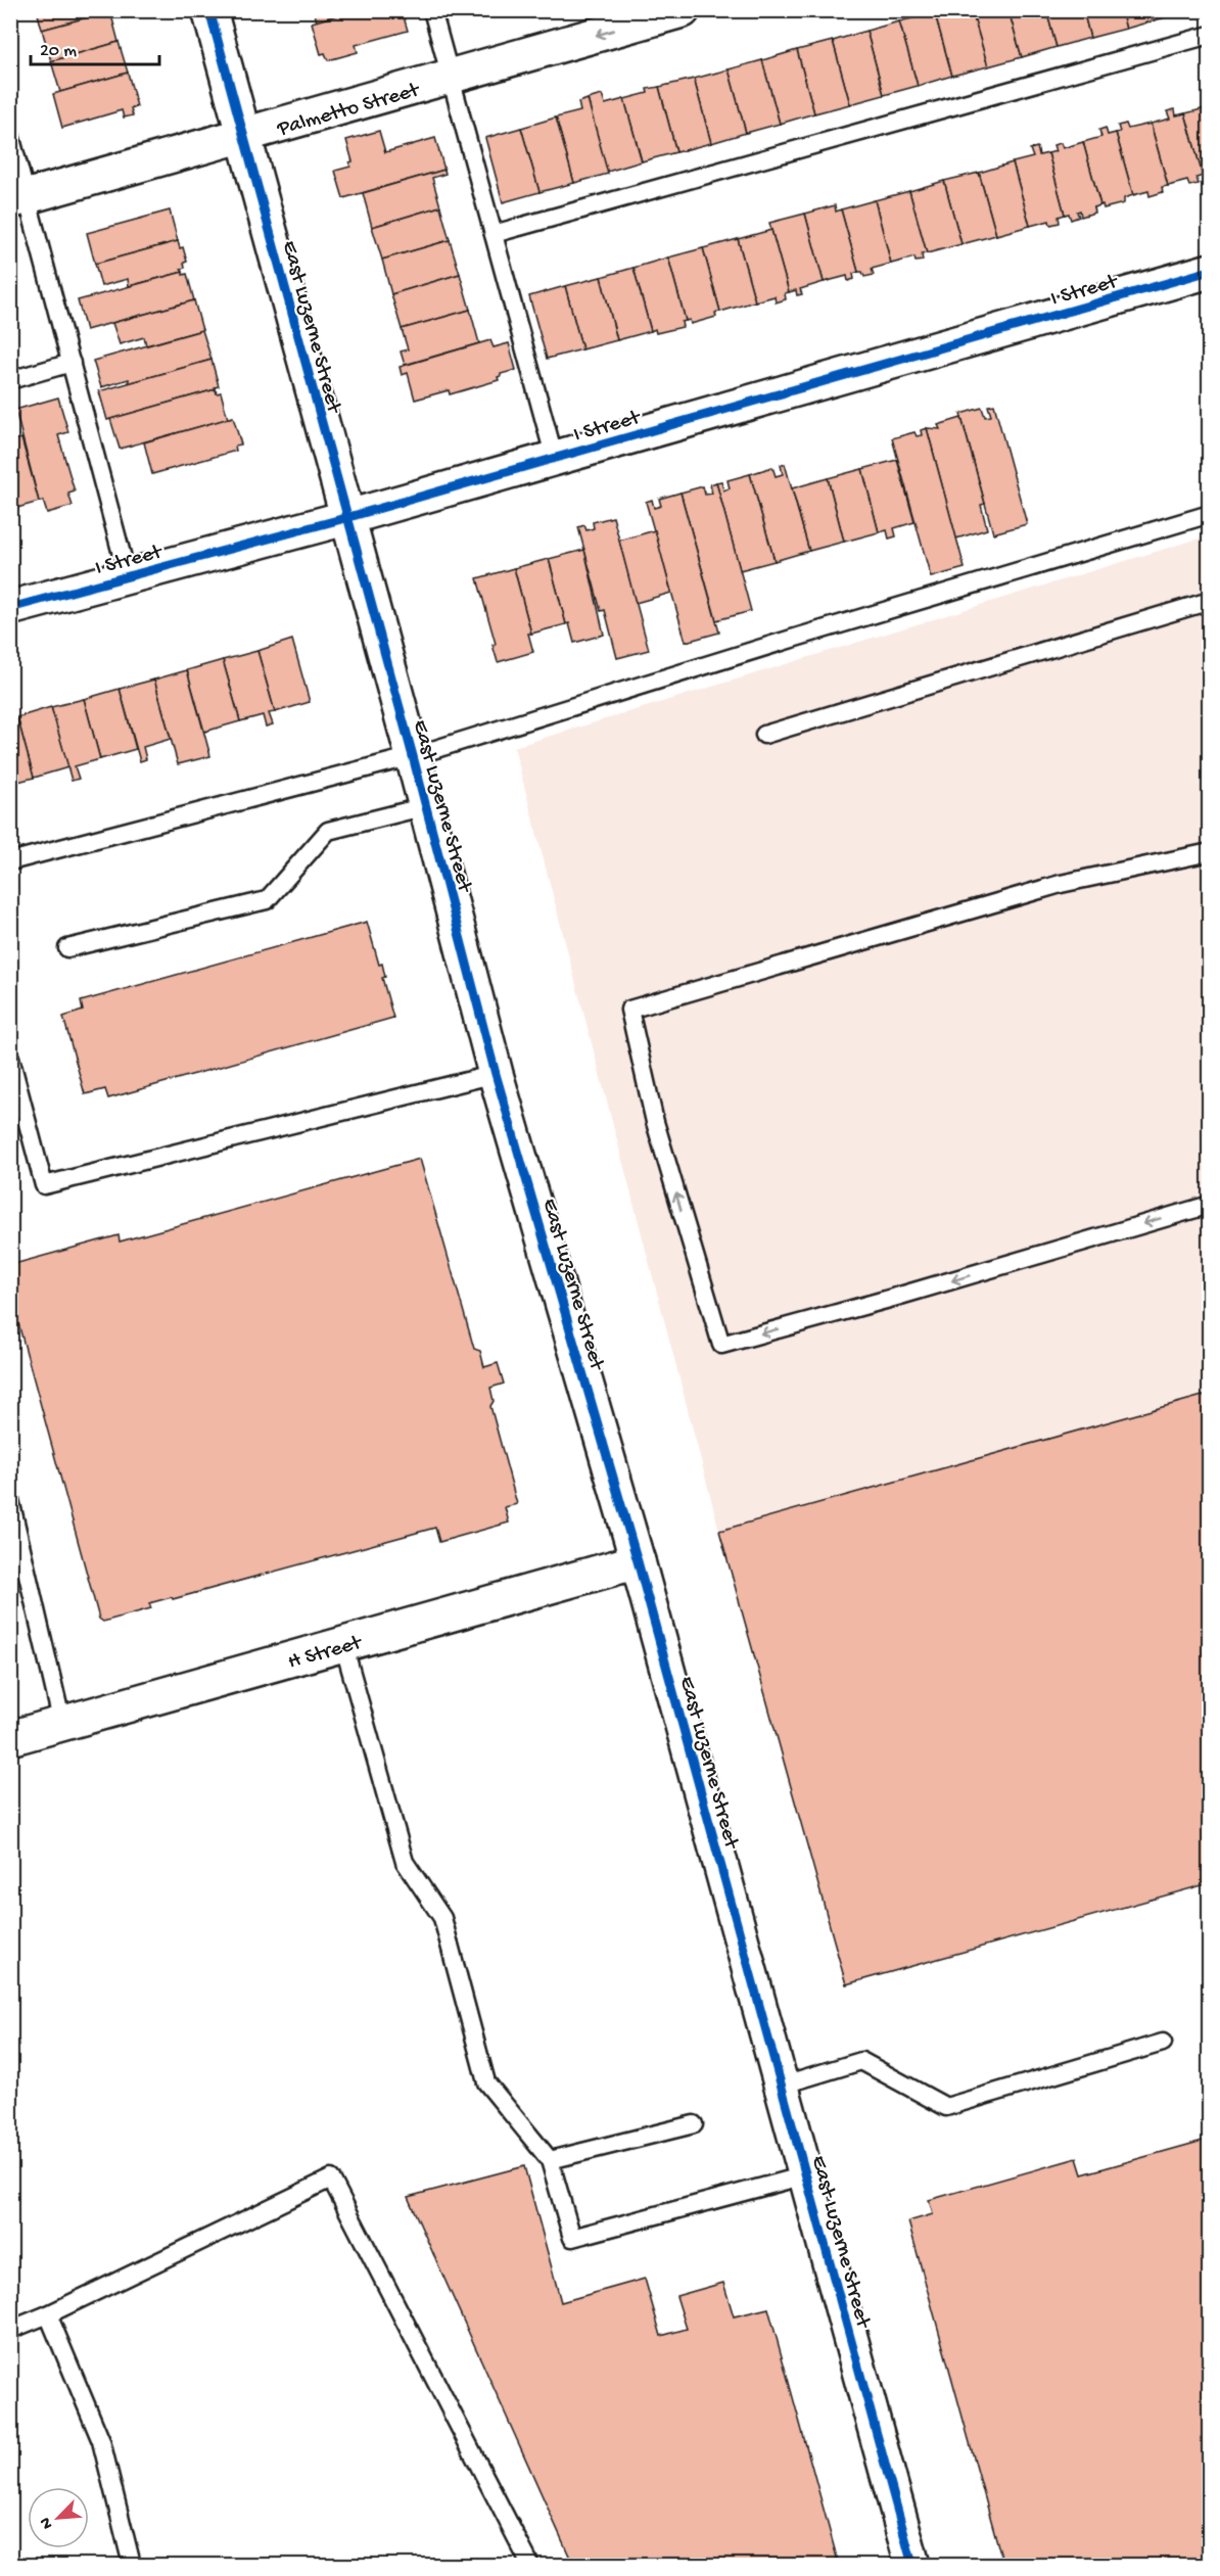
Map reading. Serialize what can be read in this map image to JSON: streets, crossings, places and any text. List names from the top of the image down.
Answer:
{
  "streets": {
    "street": [
      "Palmetto Street",
      "I Street",
      "East Luzerne Street",
      "H Street"
    ]
  },
  "crossings": [
    ["Palmetto Street", "East Luzerne Street"],
    ["I Street", "East Luzerne Street"],
    ["East Luzerne Street", "H Street"]
  ],
  "one_way": ["Palmetto Street"],
  "scale_bar": "20 m",
  "north": "bottom left"
}
